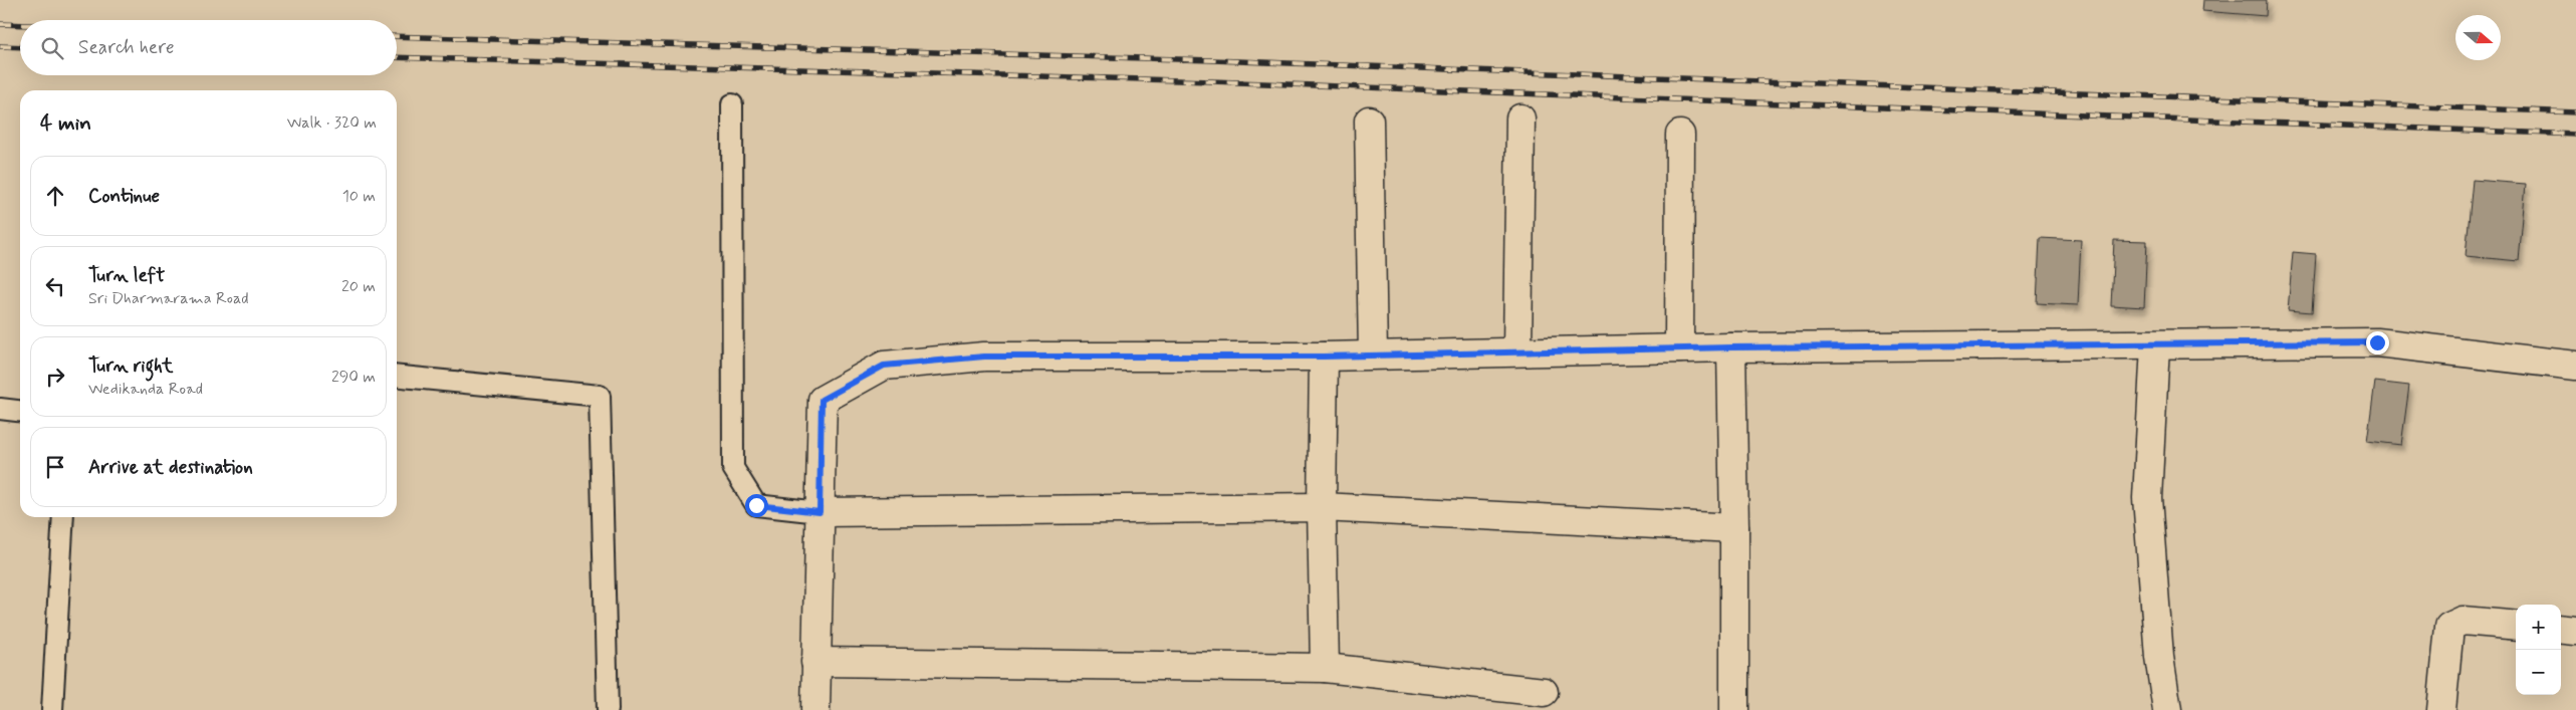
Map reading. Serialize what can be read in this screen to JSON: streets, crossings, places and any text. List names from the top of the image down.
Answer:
{
  "north": "right",
  "page": {
    "search": "Search here",
    "heading": ["4 min", "Walk · 320 m"],
    "list": [
      ["Continue", "10 m"],
      ["Turn left", "Sri Dharmarama Road", "20 m"],
      ["Turn right", "Wedikanda Road", "290 m"],
      "Arrive at destination"
    ],
    "map_buttons": ["+", "−"]
  }
}
